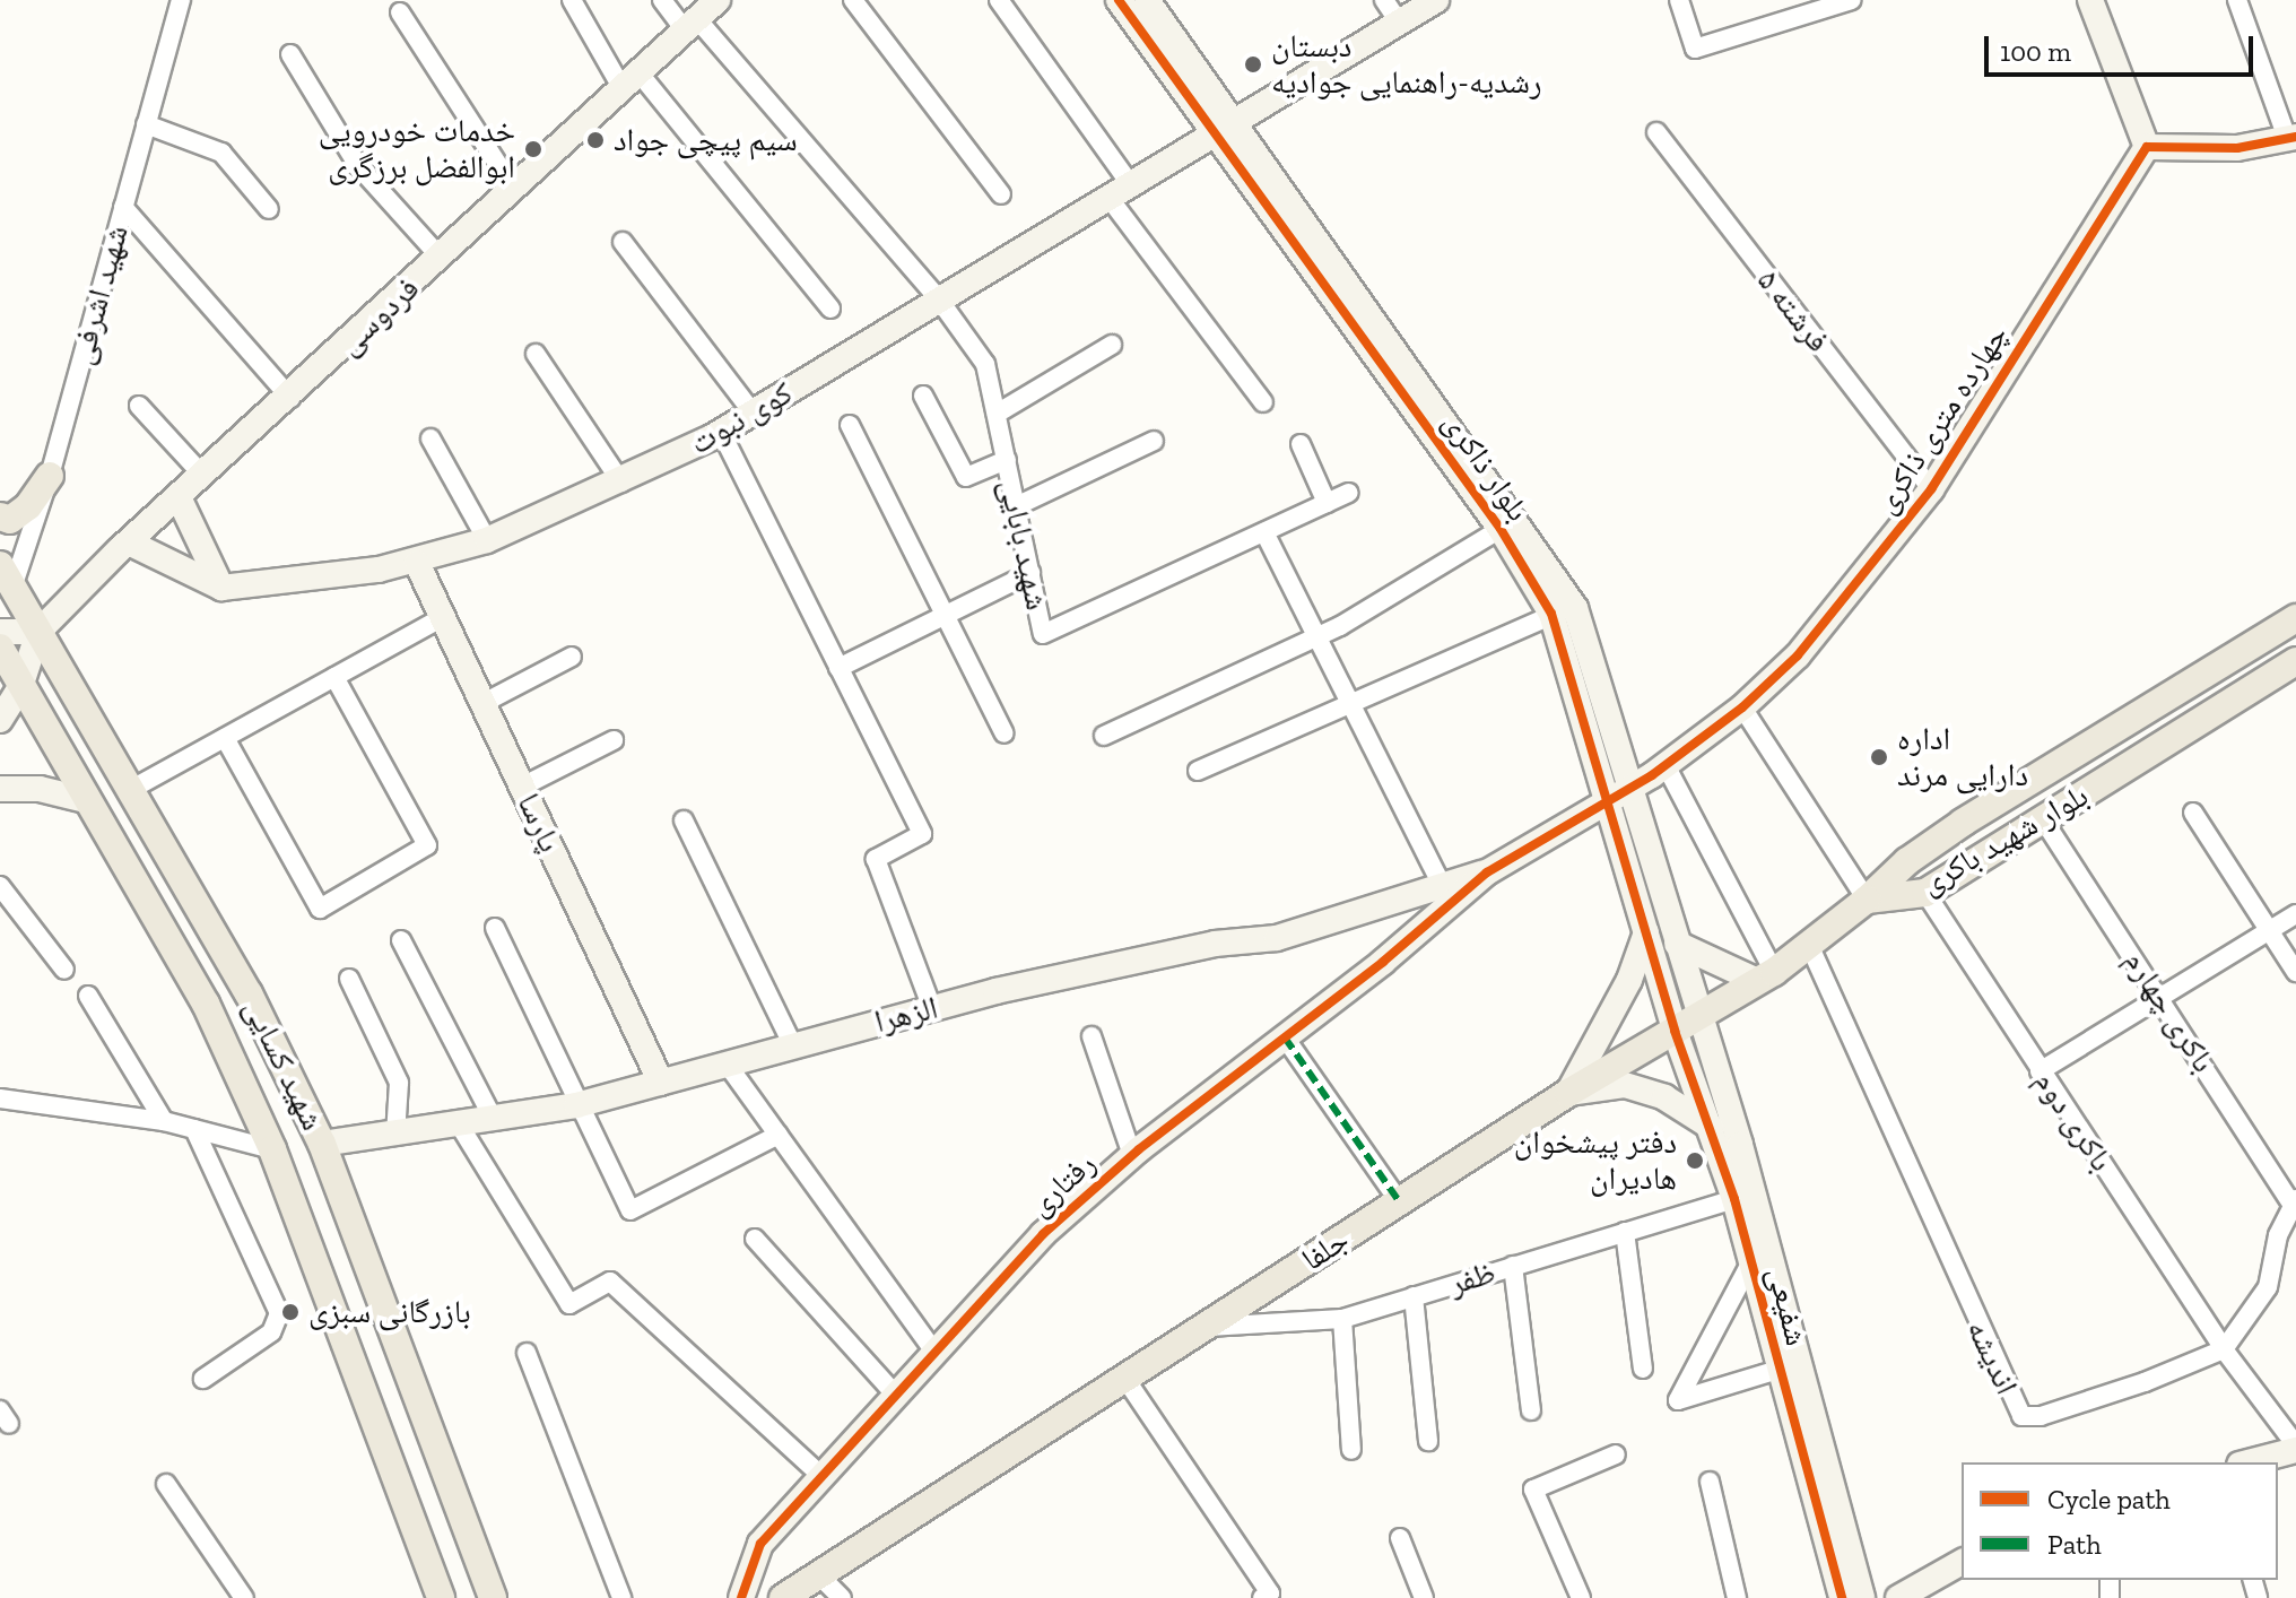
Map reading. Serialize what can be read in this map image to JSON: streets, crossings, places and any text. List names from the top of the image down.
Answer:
{
  "streets": {
    "main road": ["بلوار شهید باکری", "شهید کسایی", "جلفا"],
    "street": [
      "شهید اشرفی",
      "فرشته ۵",
      "فردوسی",
      "کوی نبوت",
      "چهارده متری ذاکری",
      "بلوار ذاکری",
      "شهید بابایی",
      "پارسا",
      "باکری چهارم",
      "الزهرا",
      "باکری دوم",
      "رفتاری",
      "ظفر",
      "شفیعی",
      "اندیشه"
    ]
  },
  "crossings": [
    ["شهید اشرفی", "شهید کسایی"],
    ["فرشته ۵", "چهارده متری ذاکری"],
    ["فردوسی", "شهید بابایی"],
    ["فردوسی", "شهید کسایی"],
    ["کوی نبوت", "بلوار ذاکری"],
    ["کوی نبوت", "شهید بابایی"],
    ["کوی نبوت", "پارسا"],
    ["چهارده متری ذاکری", "بلوار ذاکری"],
    ["چهارده متری ذاکری", "الزهرا"],
    ["چهارده متری ذاکری", "رفتاری"],
    ["بلوار ذاکری", "جلفا"],
    ["بلوار ذاکری", "شفیعی"],
    ["پارسا", "الزهرا"],
    ["بلوار شهید باکری", "باکری چهارم"],
    ["بلوار شهید باکری", "باکری دوم"],
    ["بلوار شهید باکری", "جلفا"],
    ["الزهرا", "شهید کسایی"],
    ["الزهرا", "رفتاری"],
    ["باکری دوم", "اندیشه"],
    ["جلفا", "ظفر"],
    ["جلفا", "شفیعی"],
    ["جلفا", "اندیشه"],
    ["ظفر", "شفیعی"]
  ],
  "places": [
    "دبستان رشدیه-راهنمایی جوادیه",
    "سیم پیچی جواد",
    "خدمات خودرویی ابوالفضل برزگری",
    "اداره دارایی مرند",
    "دفتر پیشخوان هادیران",
    "بازرگانی سبزی"
  ],
  "legend": ["Cycle path", "Path"],
  "scale_bar": "100 m"
}
